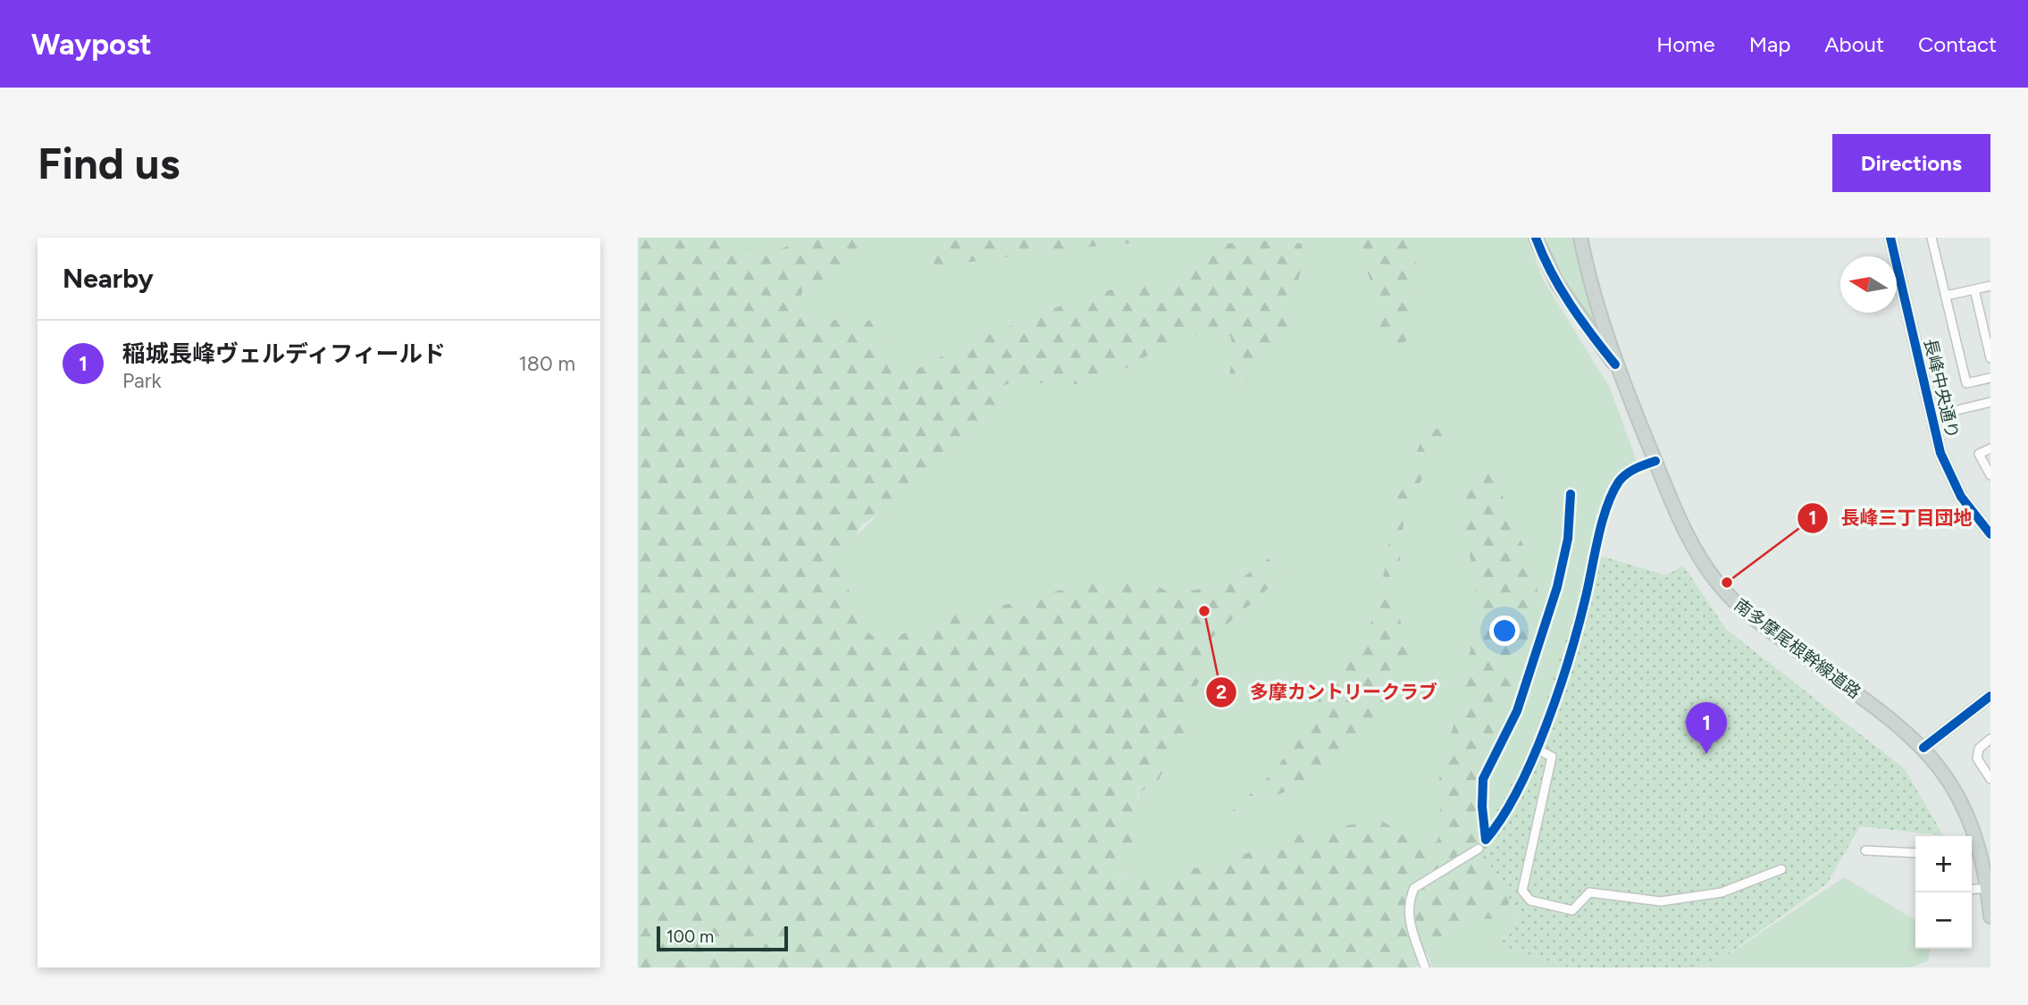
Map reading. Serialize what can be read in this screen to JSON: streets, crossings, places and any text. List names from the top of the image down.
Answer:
{
  "streets": {
    "main road": ["南多摩尾根幹線道路"],
    "street": ["長峰中央通り"]
  },
  "places": ["長峰三丁目団地", "多摩カントリークラブ"],
  "scale_bar": "100 m",
  "north": "left",
  "page": {
    "header": "Waypost",
    "nav": [
      "Home",
      "Map",
      "About",
      "Contact"
    ],
    "buttons": "Directions",
    "title": "Find us",
    "heading": "Nearby",
    "list": [
      {
        "mark": "1",
        "name": "稲城長峰ヴェルディフィールド",
        "note": "Park",
        "value": "180 m"
      }
    ],
    "pins": "1",
    "map_buttons": ["+", "−"],
    "scale": "100 m"
  }
}
